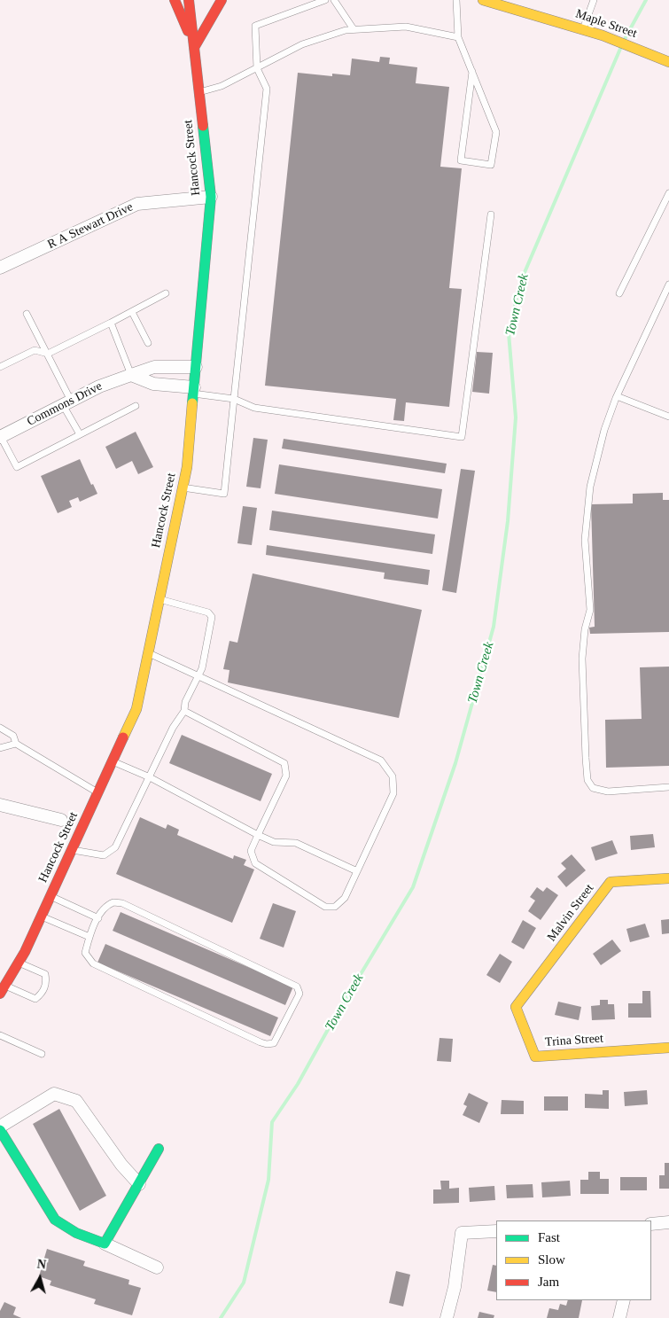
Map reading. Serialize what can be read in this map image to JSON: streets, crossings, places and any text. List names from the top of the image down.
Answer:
{
  "streets": {
    "street": [
      "Maple Street",
      "Hancock Street",
      "R A Stewart Drive",
      "Commons Drive",
      "Malvin Street",
      "Trina Street"
    ]
  },
  "crossings": [
    ["Hancock Street", "R A Stewart Drive"],
    ["Hancock Street", "Commons Drive"],
    ["Malvin Street", "Trina Street"]
  ],
  "water": ["Town Creek"],
  "legend": ["Fast", "Slow", "Jam"],
  "north": "top"
}
